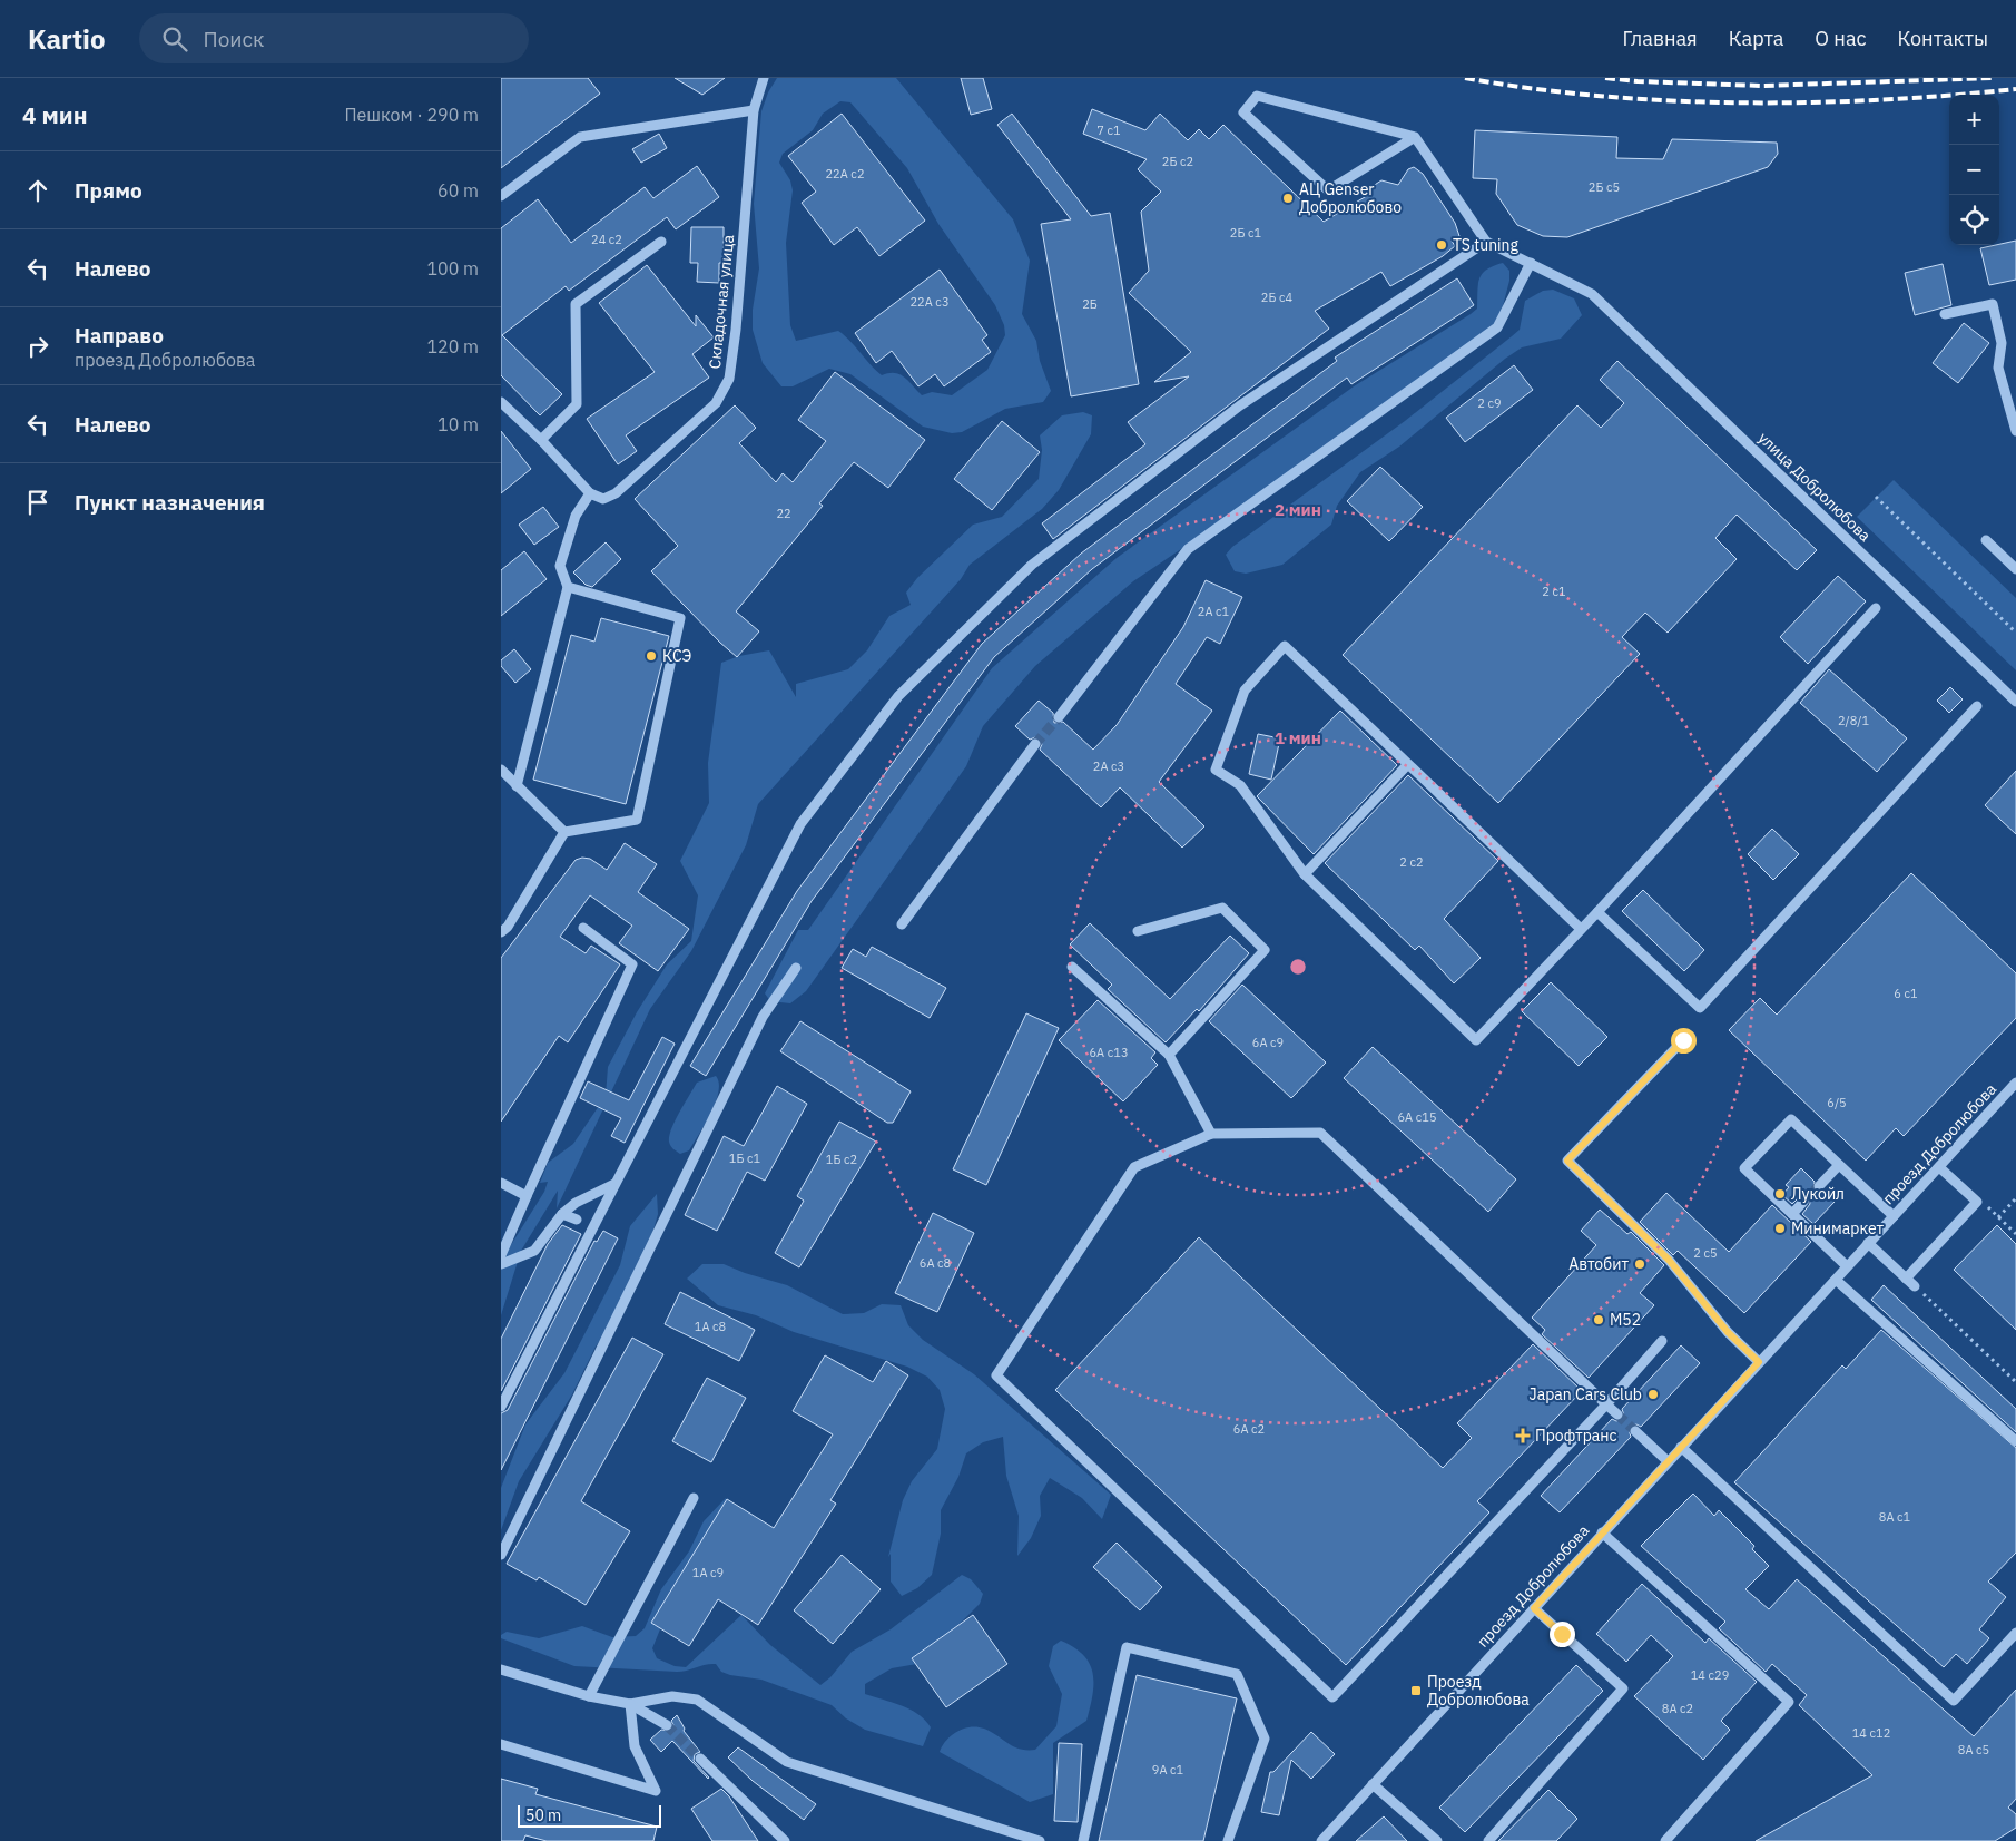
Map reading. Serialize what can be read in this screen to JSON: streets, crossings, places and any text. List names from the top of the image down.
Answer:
{
  "streets": {
    "street": ["Складочная улица", "улица Добролюбова", "проезд Добролюбова"]
  },
  "places": {
    "other": [
      "АЦ Genser Добролюбово",
      "TS tuning",
      "КСЭ",
      "Лукойл",
      "Минимаркет",
      "Автобит",
      "M52",
      "Japan Cars Club"
    ],
    "health": ["Профтранс"],
    "transit": ["Проезд Добролюбова"]
  },
  "house_numbers": [
    "7 с1",
    "2Б с2",
    "22А с2",
    "2Б с5",
    "2Б с1",
    "24 с2",
    "2Б с4",
    "22А с3",
    "2Б",
    "2 с9",
    "22",
    "2 с1",
    "2А с1",
    "2/8/1",
    "2А с3",
    "2 с2",
    "6 с1",
    "6А с9",
    "6А с13",
    "6/5",
    "6А с15",
    "1Б с1",
    "1Б с2",
    "2 с5",
    "6А с8",
    "1А с8",
    "6А с2",
    "8А с1",
    "1А с9",
    "14 с29",
    "8А с2",
    "14 с12",
    "8А с5",
    "9А с1"
  ],
  "scale_bar": "50 m",
  "page": {
    "header": "Kartio",
    "search": "Поиск",
    "nav": [
      "Главная",
      "Карта",
      "О нас",
      "Контакты"
    ],
    "heading": ["4 мин", "Пешком · 290 m"],
    "map_buttons": ["+", "−"],
    "list": [
      ["Прямо", "60 m"],
      ["Налево", "100 m"],
      ["Направо", "проезд Добролюбова", "120 m"],
      ["Налево", "10 m"],
      "Пункт назначения"
    ],
    "scale": "50 m"
  },
  "rings": ["2 мин", "1 мин"]
}
